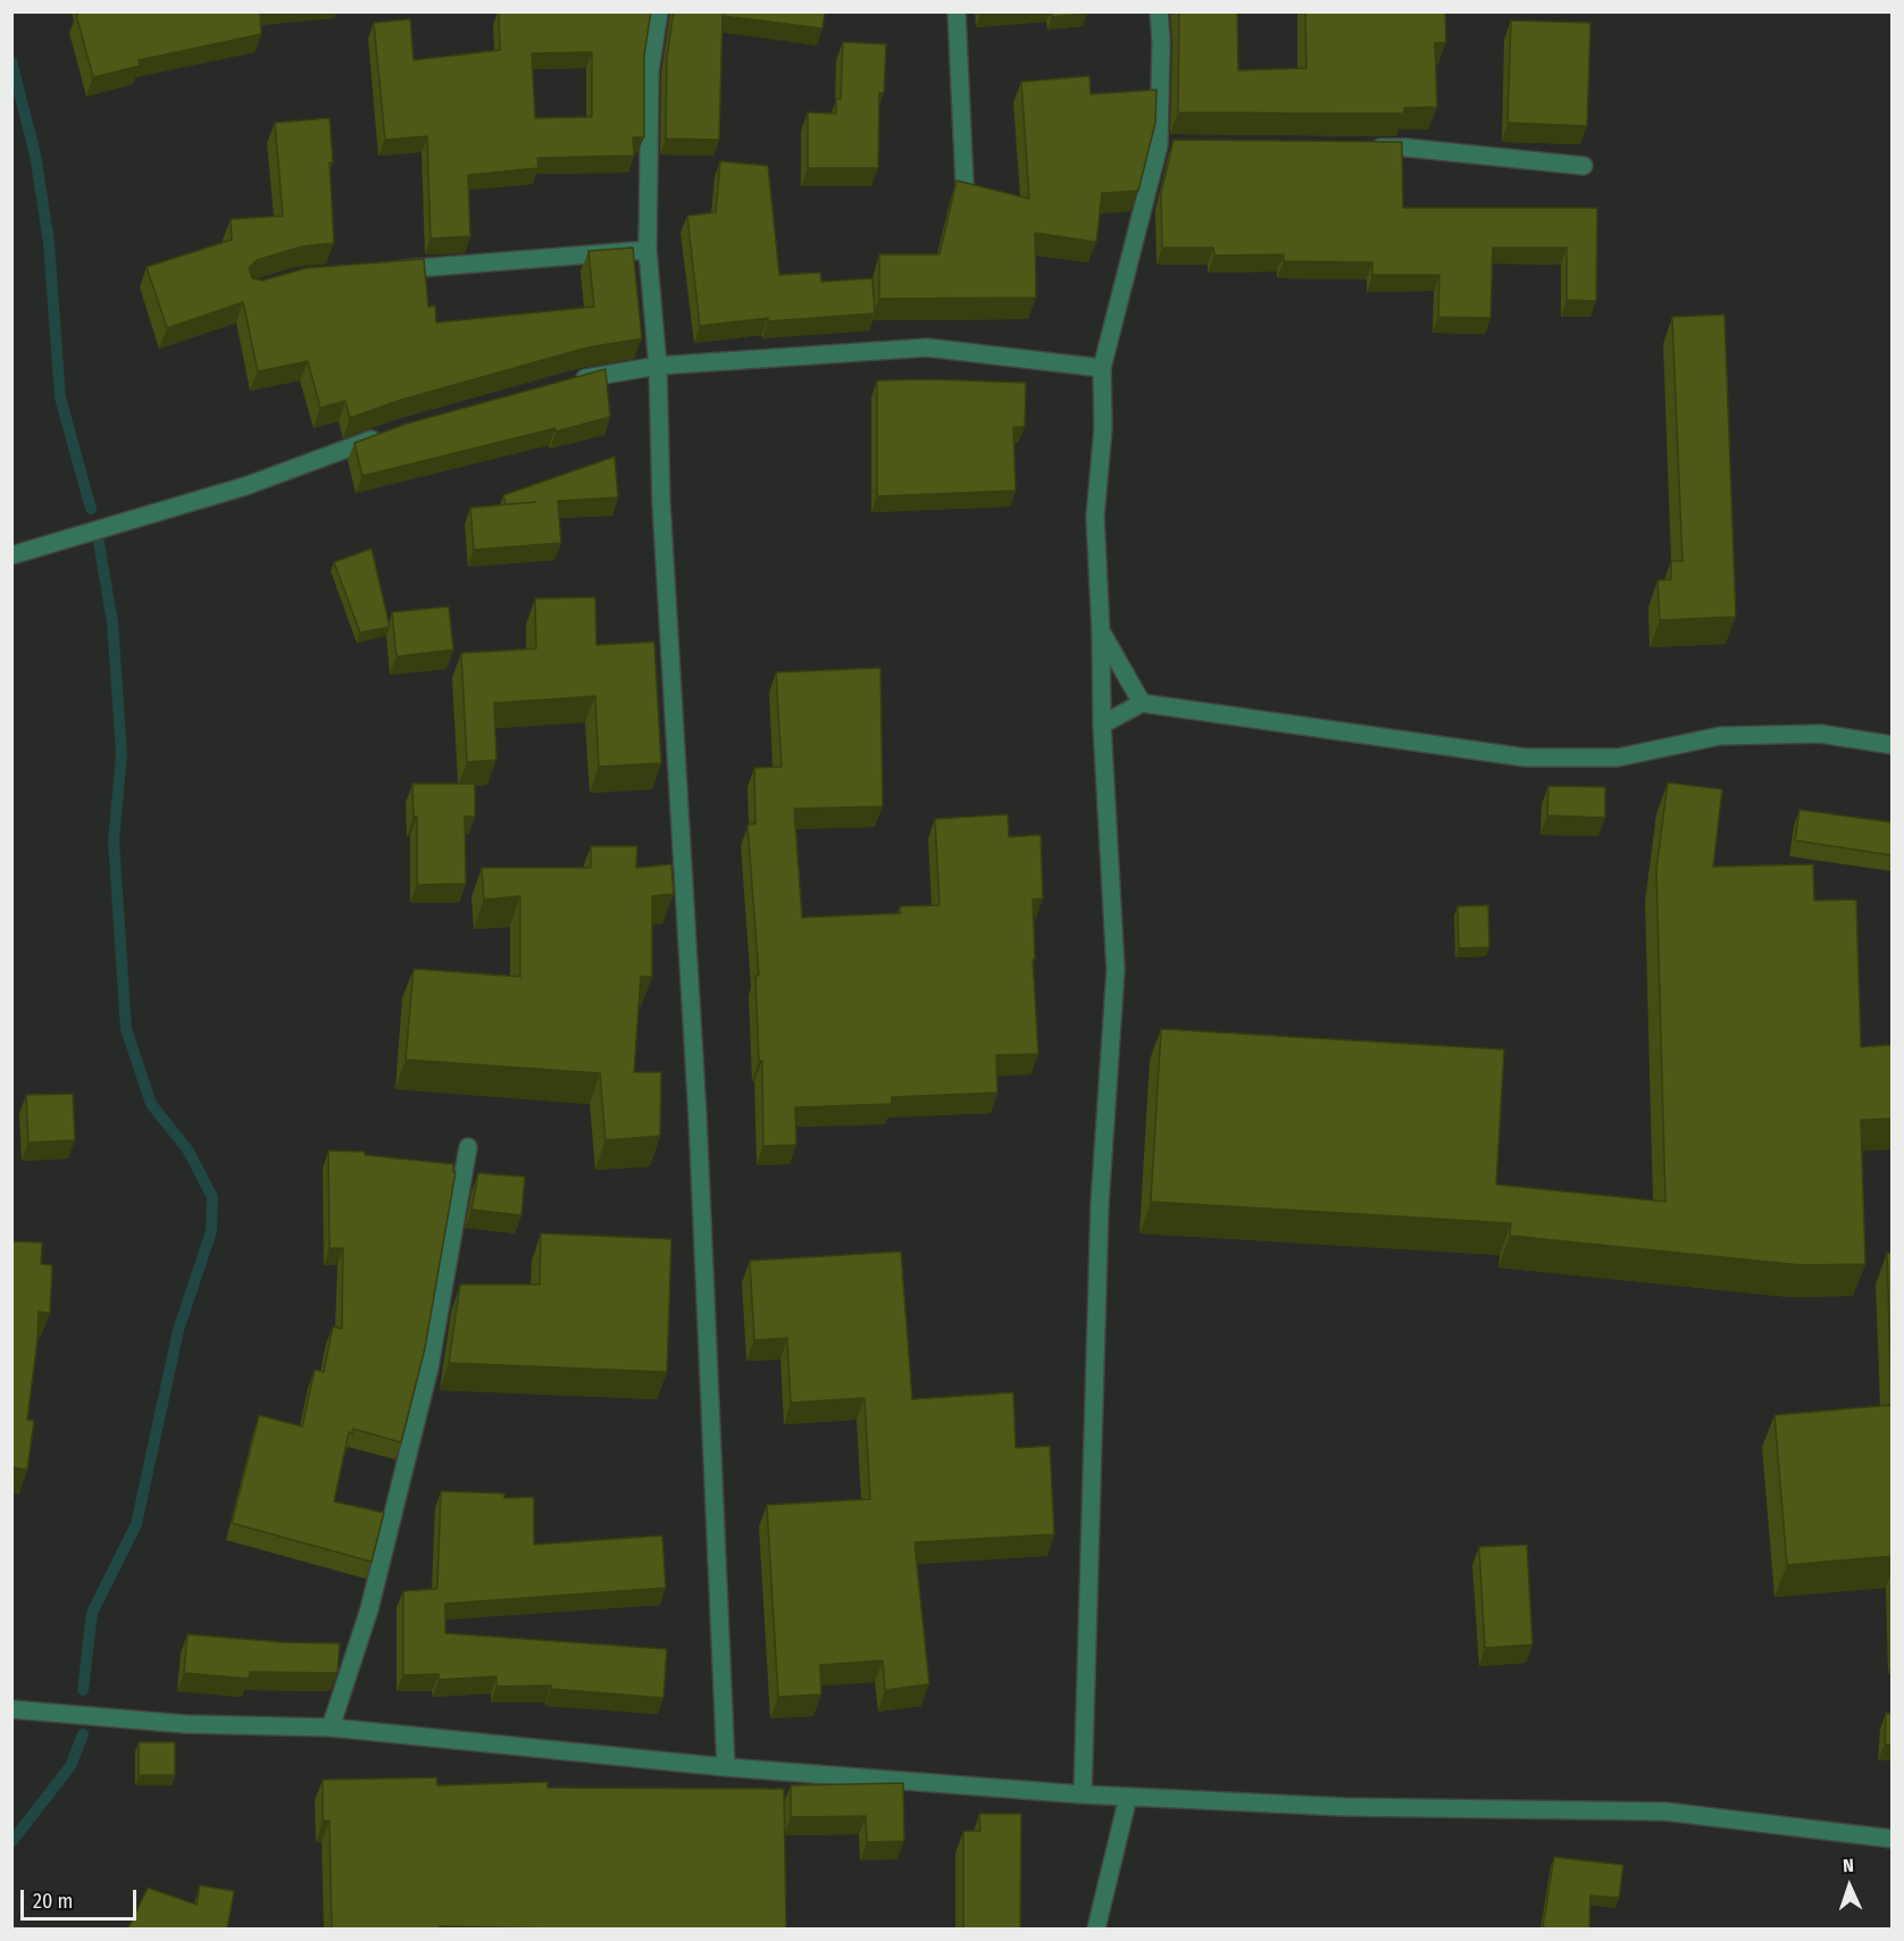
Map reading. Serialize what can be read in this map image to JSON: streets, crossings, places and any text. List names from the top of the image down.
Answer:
{
  "scale_bar": "20 m",
  "north": "top"
}
